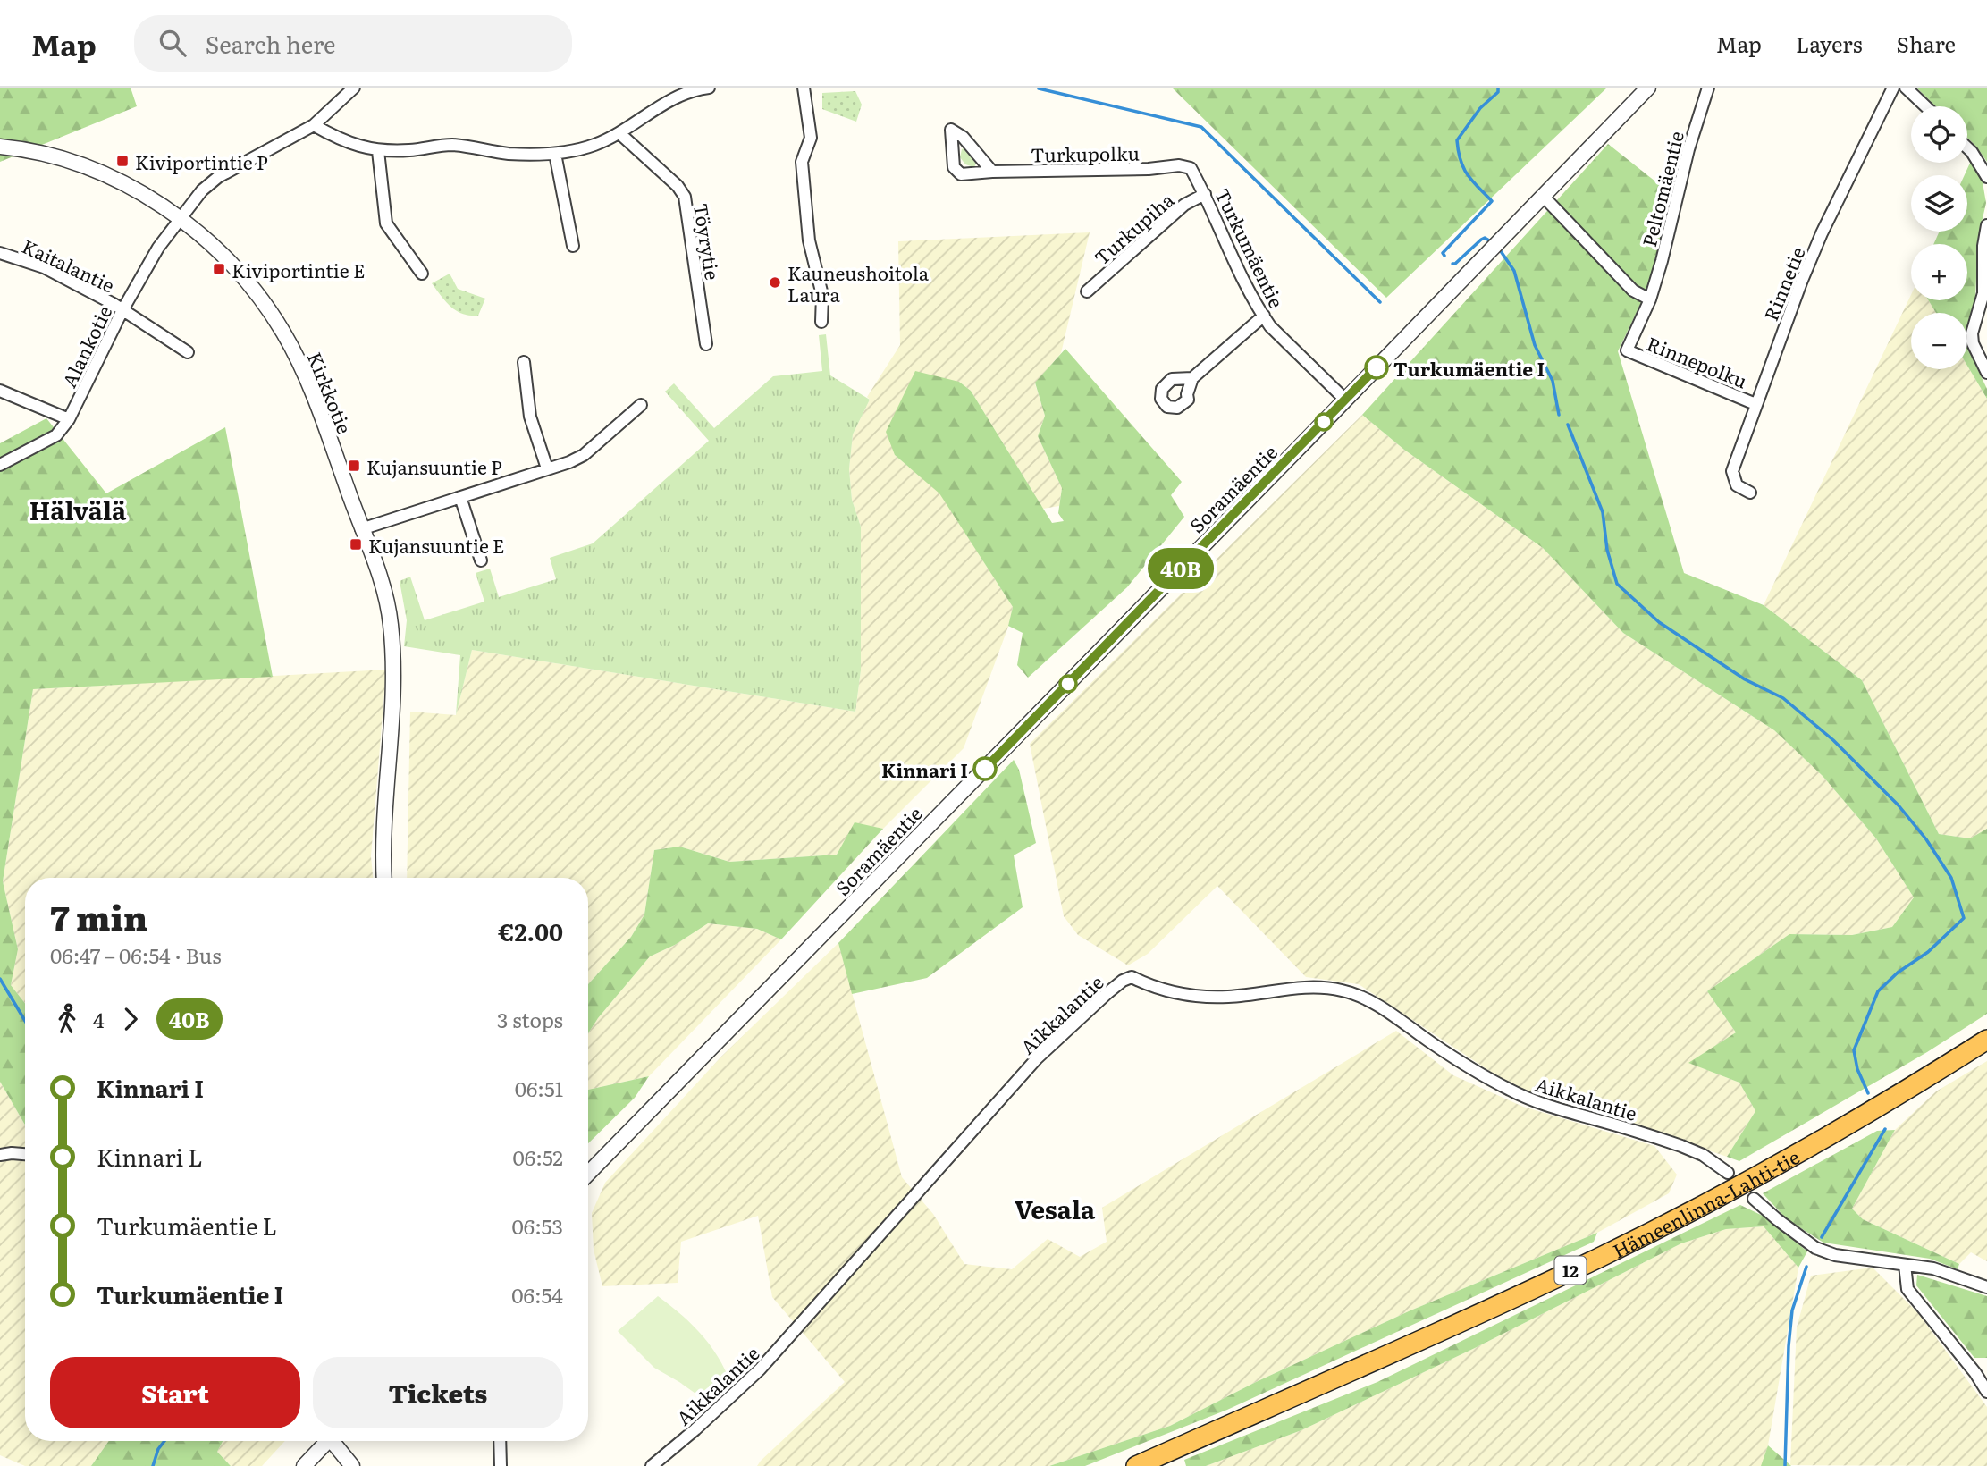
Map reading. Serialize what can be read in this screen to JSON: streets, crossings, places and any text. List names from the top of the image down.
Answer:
{
  "streets": {
    "highway": ["Hämeenlinna-Lahti-tie", "12"],
    "street": [
      "Turkupolku",
      "Peltomäentie",
      "Turkupiha",
      "Töyrytie",
      "Turkumäentie",
      "Kaitalantie",
      "Rinnetie",
      "Alankotie",
      "Rinnepolku",
      "Kirkkotie",
      "Soramäentie",
      "Aikkalantie"
    ]
  },
  "crossings": [
    ["Turkupolku", "Turkumäentie"],
    ["Peltomäentie", "Rinnepolku"],
    ["Turkupiha", "Turkumäentie"],
    ["Turkumäentie", "Soramäentie"],
    ["Kaitalantie", "Alankotie"],
    ["Rinnetie", "Rinnepolku"],
    ["Alankotie", "Kirkkotie"]
  ],
  "districts": ["Hälvälä", "Vesala"],
  "places": {
    "transit": [
      "Kiviportintie P",
      "Kiviportintie E",
      "Kujansuuntie P",
      "Kujansuuntie E"
    ],
    "other": ["Kauneushoitola Laura", "Turkumäentie I", "Kinnari I"]
  },
  "lines": ["bus line 40B"],
  "page": {
    "header": "Map",
    "search": "Search here",
    "nav": ["Map", "Layers", "Share"],
    "on_map": "40B",
    "map_buttons": ["+", "−"],
    "heading": ["7 min", "06:47 – 06:54 · Bus", "€2.00"],
    "legs": ["4", "40B", "3 stops"],
    "list": [
      {
        "name": "Kinnari I",
        "value": "06:51"
      },
      {
        "name": "Kinnari L",
        "value": "06:52"
      },
      {
        "name": "Turkumäentie L",
        "value": "06:53"
      },
      {
        "name": "Turkumäentie I",
        "value": "06:54"
      }
    ],
    "buttons": ["Start", "Tickets"]
  }
}
